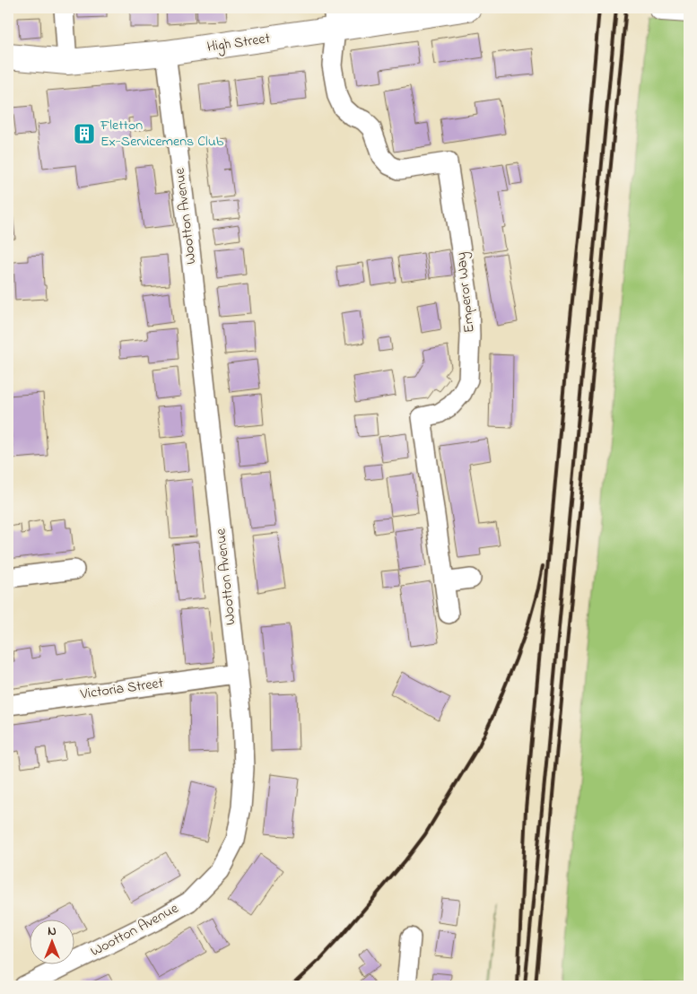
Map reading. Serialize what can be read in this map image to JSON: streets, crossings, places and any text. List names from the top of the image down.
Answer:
{
  "streets": {
    "main road": ["High Street"],
    "street": ["Wootton Avenue", "Emperor Way", "Victoria Street"]
  },
  "crossings": [
    ["High Street", "Wootton Avenue"],
    ["High Street", "Emperor Way"],
    ["Wootton Avenue", "Victoria Street"]
  ],
  "places": {
    "building": ["Fletton Ex-Servicemens Club"]
  },
  "north": "top"
}
